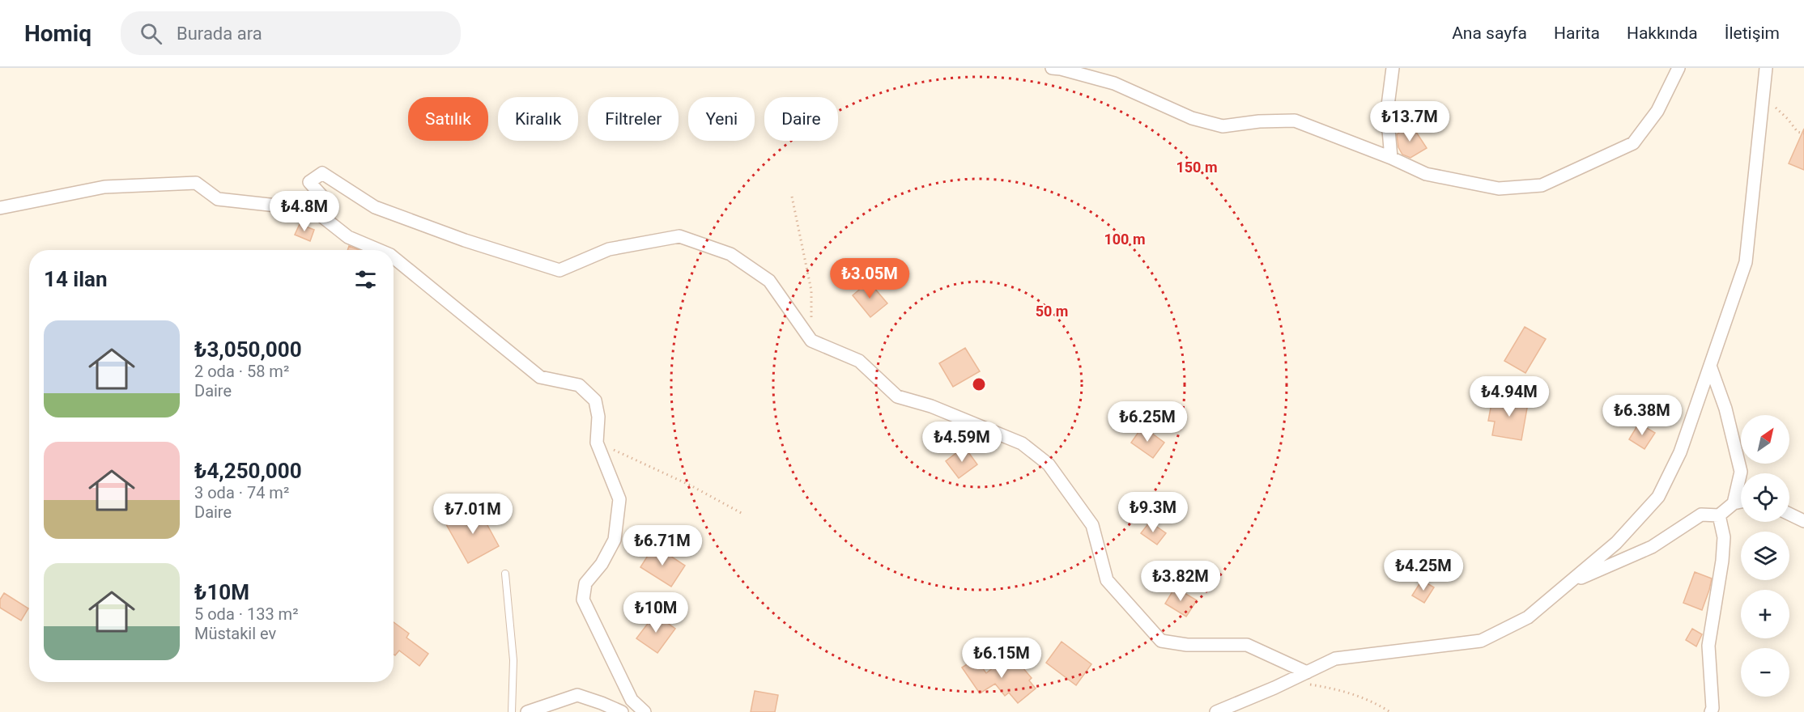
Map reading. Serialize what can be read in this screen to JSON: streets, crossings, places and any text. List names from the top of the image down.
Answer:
{
  "north": "top right",
  "page": {
    "header": "Homiq",
    "search": "Burada ara",
    "nav": [
      "Ana sayfa",
      "Harita",
      "Hakkında",
      "İletişim"
    ],
    "chip": [
      "Satılık",
      "Kiralık",
      "Filtreler",
      "Yeni",
      "Daire"
    ],
    "price": [
      "₺13.7M",
      "₺4.8M",
      "₺3.05M",
      "₺4.94M",
      "₺6.38M",
      "₺6.25M",
      "₺4.59M",
      "₺9.3M",
      "₺7.01M",
      "₺6.71M",
      "₺4.25M",
      "₺3.82M",
      "₺10M",
      "₺6.15M"
    ],
    "heading": "14 ilan",
    "list": [
      {
        "name": "₺3,050,000",
        "note": "2 oda · 58 m² · Daire"
      },
      {
        "name": "₺4,250,000",
        "note": "3 oda · 74 m² · Daire"
      },
      {
        "name": "₺10M",
        "note": "5 oda · 133 m² · Müstakil ev"
      }
    ],
    "map_buttons": ["+", "−"]
  },
  "rings": ["150 m", "100 m", "50 m"]
}
